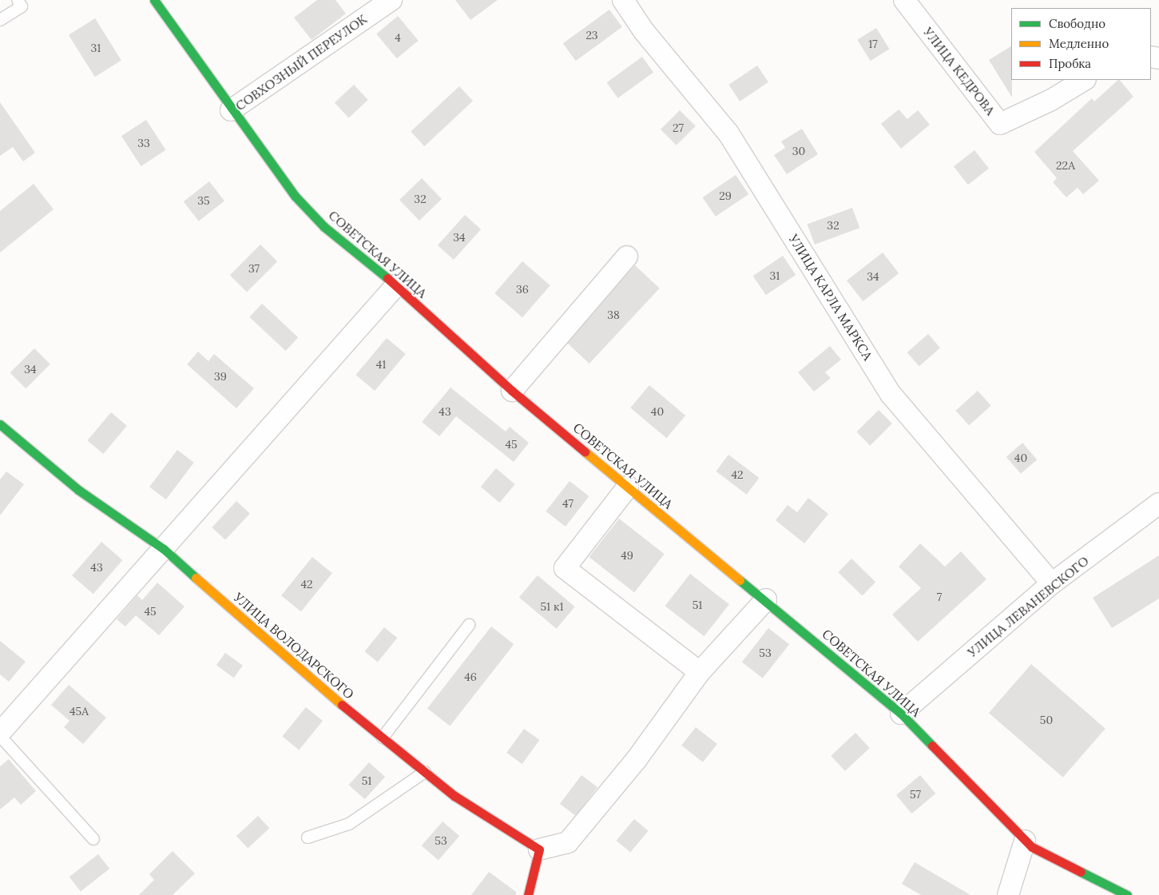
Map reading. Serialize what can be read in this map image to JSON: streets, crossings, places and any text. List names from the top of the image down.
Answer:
{
  "streets": {
    "street": [
      "СОВХОЗНЫЙ ПЕРЕУЛОК",
      "УЛИЦА КЕДРОВА",
      "СОВЕТСКАЯ УЛИЦА",
      "УЛИЦА КАРЛА МАРКСА",
      "УЛИЦА ЛЕВАНЕВСКОГО",
      "УЛИЦА ВОЛОДАРСКОГО"
    ]
  },
  "crossings": [
    ["СОВХОЗНЫЙ ПЕРЕУЛОК", "СОВЕТСКАЯ УЛИЦА"],
    ["СОВЕТСКАЯ УЛИЦА", "УЛИЦА ЛЕВАНЕВСКОГО"],
    ["УЛИЦА КАРЛА МАРКСА", "УЛИЦА ЛЕВАНЕВСКОГО"]
  ],
  "house_numbers": [
    "23",
    "4",
    "17",
    "31",
    "27",
    "33",
    "30",
    "22А",
    "29",
    "32",
    "35",
    "32",
    "34",
    "37",
    "31",
    "34",
    "36",
    "38",
    "41",
    "34",
    "39",
    "43",
    "40",
    "45",
    "40",
    "42",
    "47",
    "49",
    "43",
    "42",
    "7",
    "51",
    "51 к1",
    "45",
    "53",
    "46",
    "45А",
    "50",
    "51",
    "57",
    "53"
  ],
  "legend": ["Свободно", "Медленно", "Пробка"]
}
